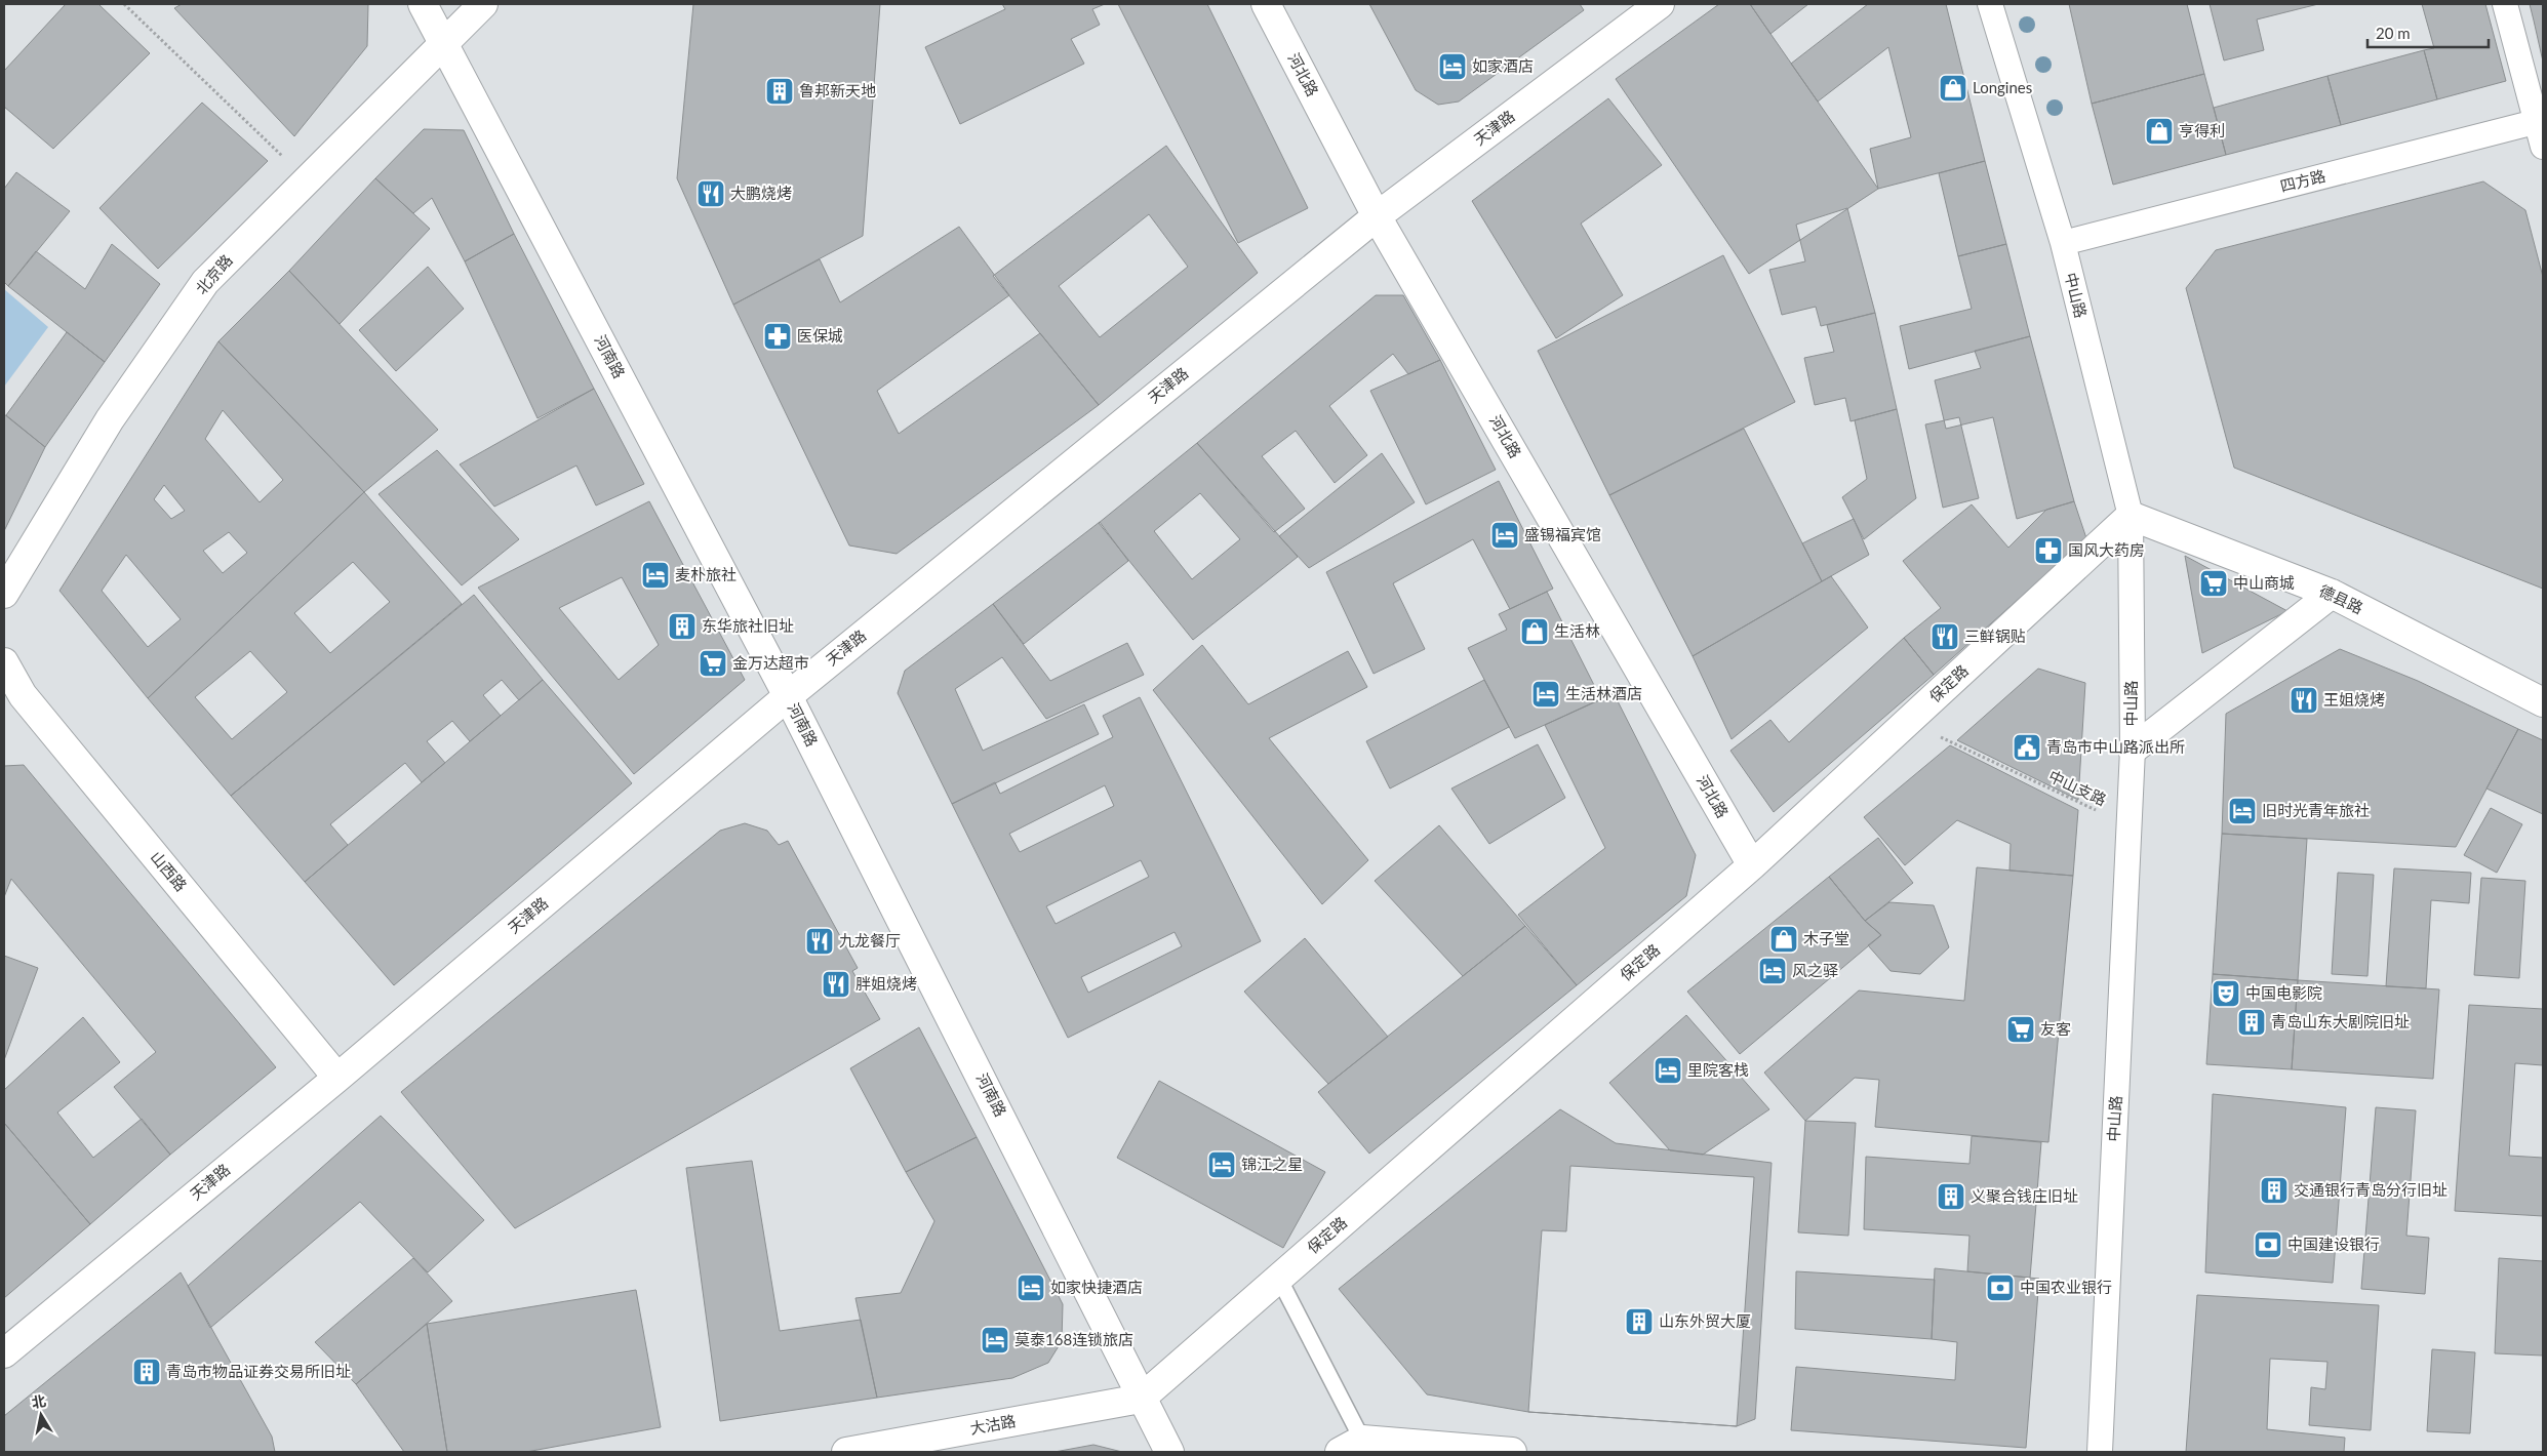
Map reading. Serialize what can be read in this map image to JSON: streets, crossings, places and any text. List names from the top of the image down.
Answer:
{
  "streets": {
    "street": [
      "河北路",
      "天津路",
      "四方路",
      "北京路",
      "中山路",
      "河南路",
      "德县路",
      "保定路",
      "山西路",
      "大沽路"
    ],
    "path": ["中山支路"]
  },
  "crossings": [
    ["河北路", "天津路"],
    ["河北路", "保定路"],
    ["天津路", "河南路"],
    ["天津路", "山西路"],
    ["四方路", "中山路"],
    ["北京路", "河南路"],
    ["中山路", "德县路"],
    ["中山路", "保定路"],
    ["中山路", "中山支路"],
    ["河南路", "保定路"],
    ["河南路", "大沽路"],
    ["德县路", "保定路"],
    ["保定路", "大沽路"]
  ],
  "places": {
    "hotel": [
      "如家酒店",
      "盛锡福宾馆",
      "麦朴旅社",
      "生活林酒店",
      "旧时光青年旅社",
      "风之驿",
      "里院客栈",
      "锦江之星",
      "如家快捷酒店",
      "莫泰168连锁旅店"
    ],
    "shop": [
      "Longines",
      "亨得利",
      "生活林",
      "木子堂"
    ],
    "building": [
      "鲁邦新天地",
      "东华旅社旧址",
      "青岛山东大剧院旧址",
      "交通银行青岛分行旧址",
      "义聚合钱庄旧址",
      "山东外贸大厦",
      "青岛市物品证券交易所旧址"
    ],
    "restaurant": [
      "大鹏烧烤",
      "三鲜锅贴",
      "王姐烧烤",
      "九龙餐厅",
      "胖姐烧烤"
    ],
    "pharmacy": ["医保城", "国风大药房"],
    "supermarket": ["中山商城", "金万达超市", "友客"],
    "public building": ["青岛市中山路派出所"],
    "theatre": ["中国电影院"],
    "bank": ["中国建设银行", "中国农业银行"]
  },
  "scale_bar": "20 m",
  "north": "top"
}
